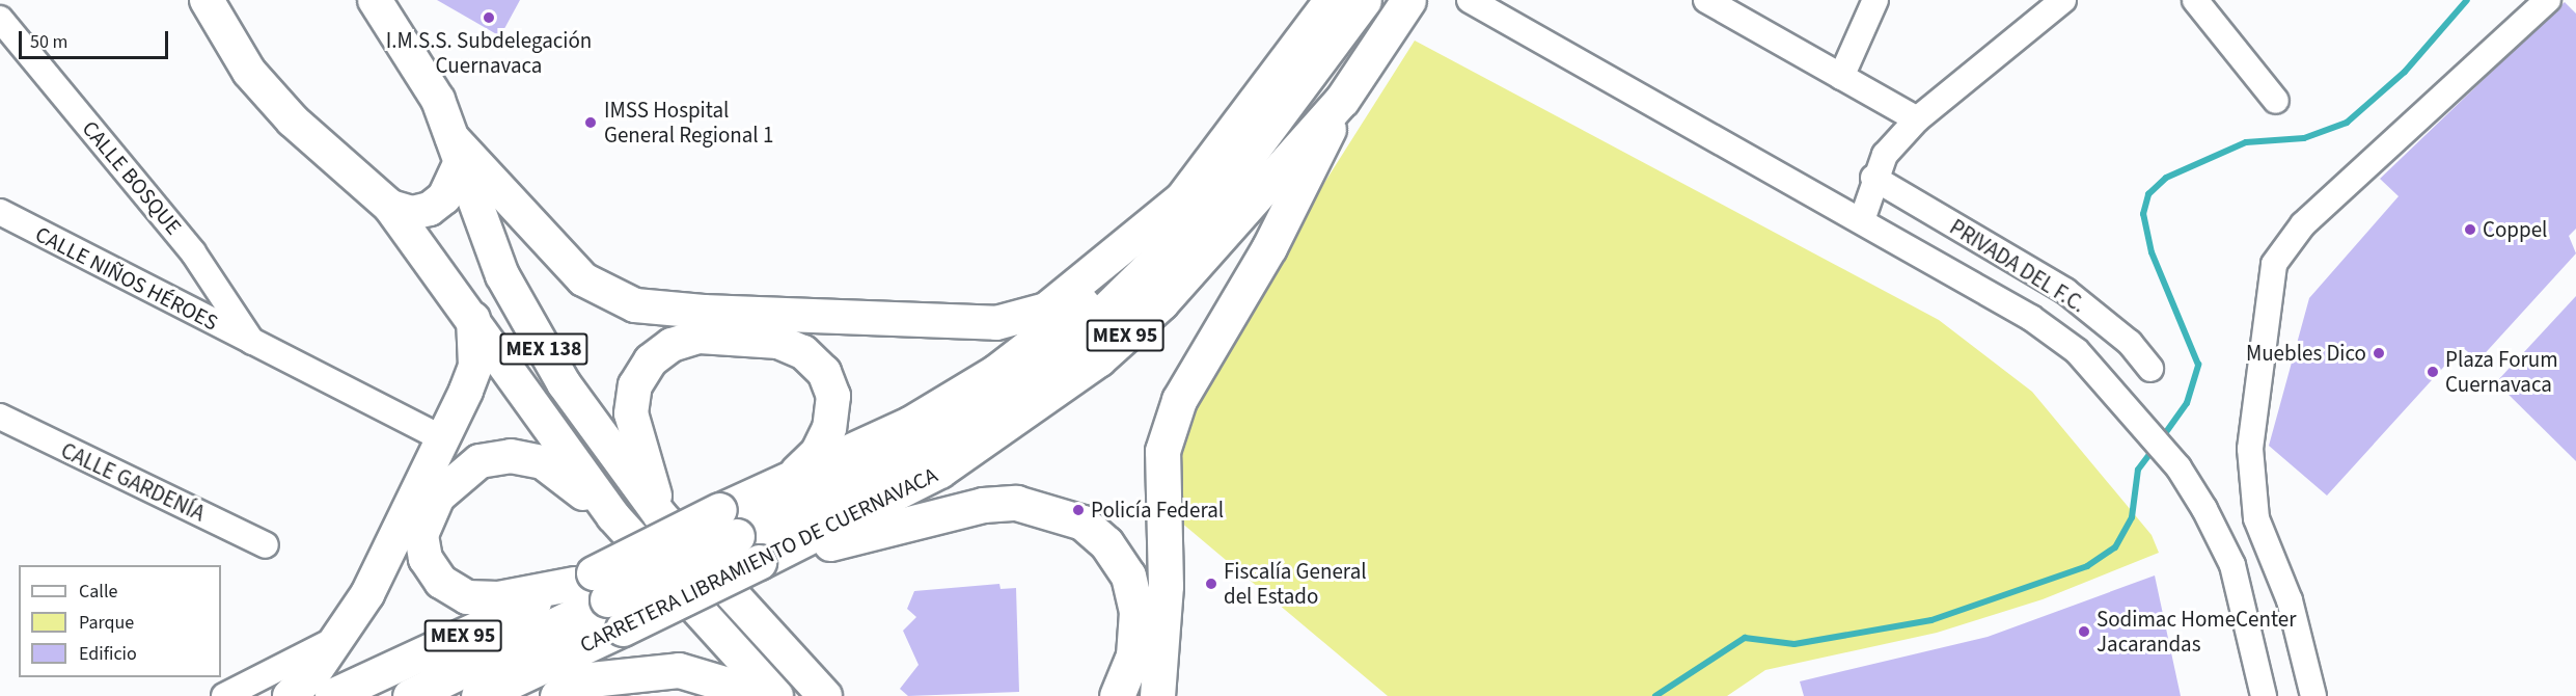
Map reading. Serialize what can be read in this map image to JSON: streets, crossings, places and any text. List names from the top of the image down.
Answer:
{
  "streets": {
    "highway": ["MEX 95", "CARRETERA LIBRAMIENTO DE CUERNAVACA"],
    "main road": ["MEX 138"],
    "street": [
      "CALLE BOSQUE",
      "PRIVADA DEL F.C.",
      "CALLE NIÑOS HÉROES",
      "CALLE GARDENÍA"
    ]
  },
  "crossings": [
    ["CALLE BOSQUE", "CALLE NIÑOS HÉROES"],
    ["MEX 95", "CARRETERA LIBRAMIENTO DE CUERNAVACA"]
  ],
  "places": [
    "I.M.S.S. Subdelegación Cuernavaca",
    "IMSS Hospital General Regional 1",
    "Coppel",
    "Muebles Dico",
    "Plaza Forum Cuernavaca",
    "Policía Federal",
    "Fiscalía General del Estado",
    "Sodimac HomeCenter Jacarandas"
  ],
  "legend": ["Calle", "Parque", "Edificio"],
  "scale_bar": "50 m"
}
